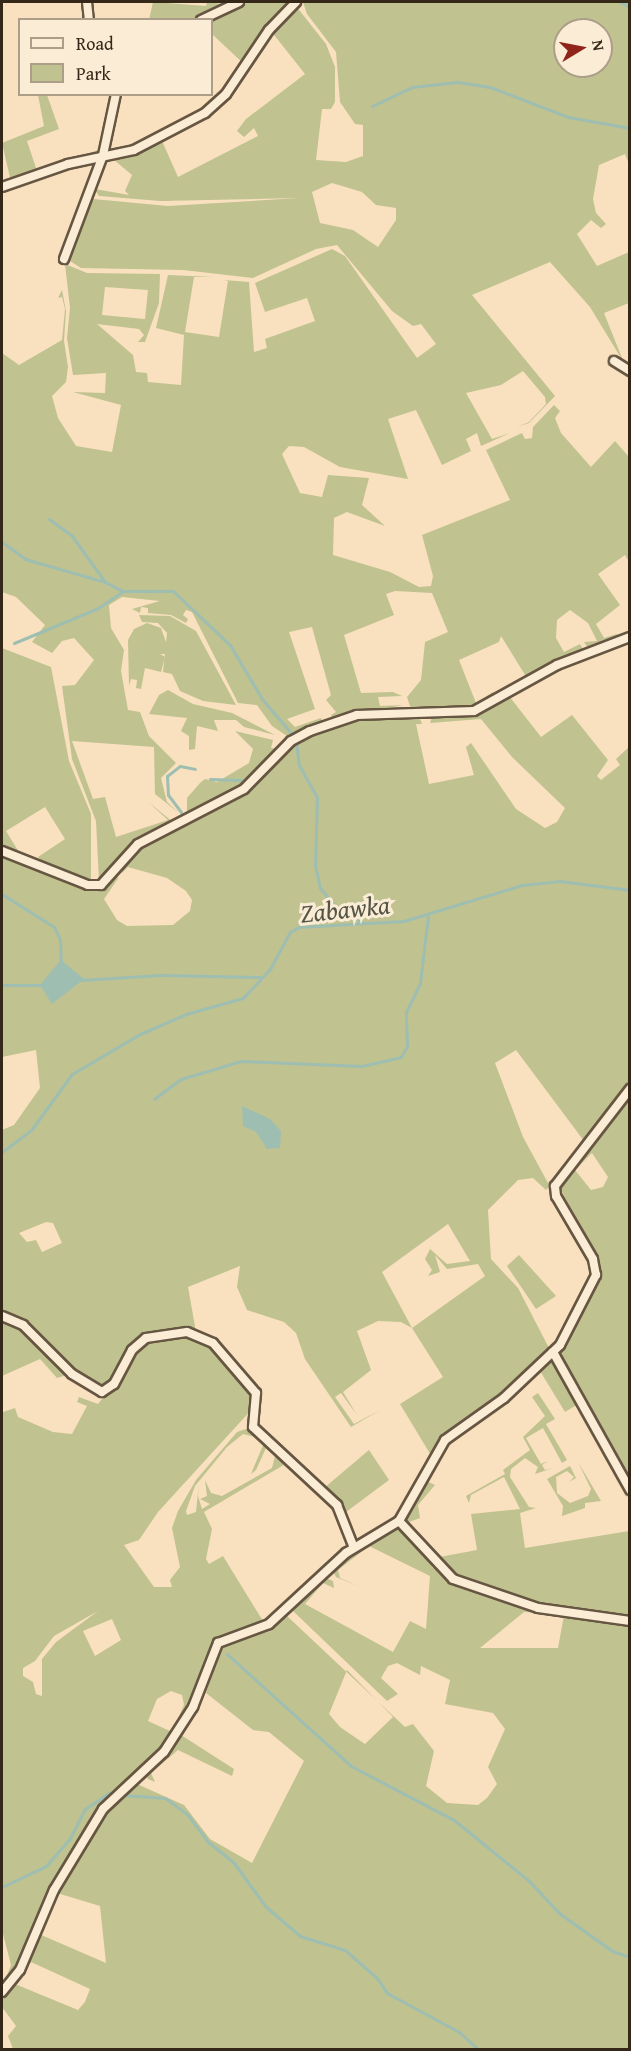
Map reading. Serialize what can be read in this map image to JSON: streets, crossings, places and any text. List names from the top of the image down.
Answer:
{
  "water": ["Zabawka"],
  "legend": ["Road", "Park"],
  "north": "right"
}
